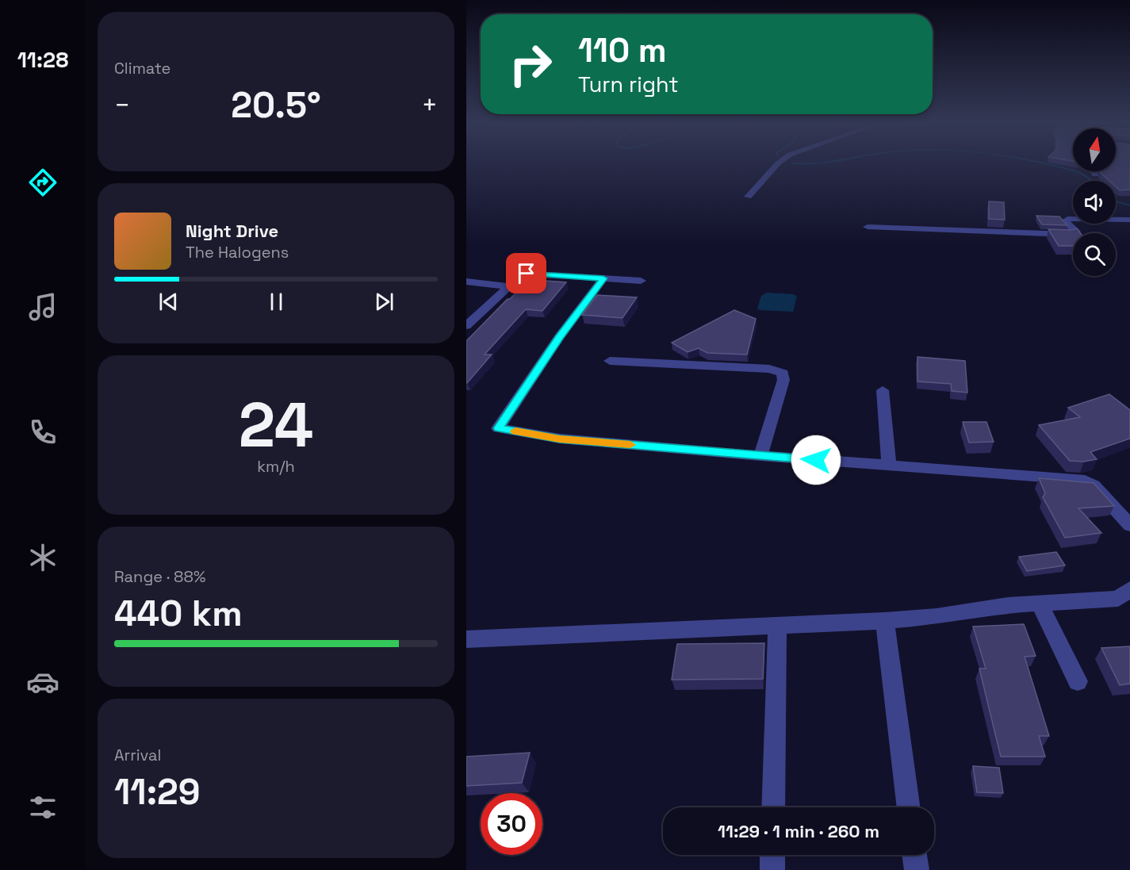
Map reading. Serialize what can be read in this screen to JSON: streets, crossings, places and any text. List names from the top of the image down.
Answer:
{
  "north": "top",
  "page": {
    "tabs": "11:28",
    "tile": [
      "Climate",
      ["24", "km/h"],
      ["Range · 88%", "440 km"],
      ["Arrival", "11:29"]
    ],
    "turn": ["110 m", "Turn right"],
    "heat": ["−", "20.5°", "+"],
    "song": ["Night Drive", "The Halogens"],
    "limit": "30",
    "trip": "11:29 · 1 min · 260 m"
  }
}
